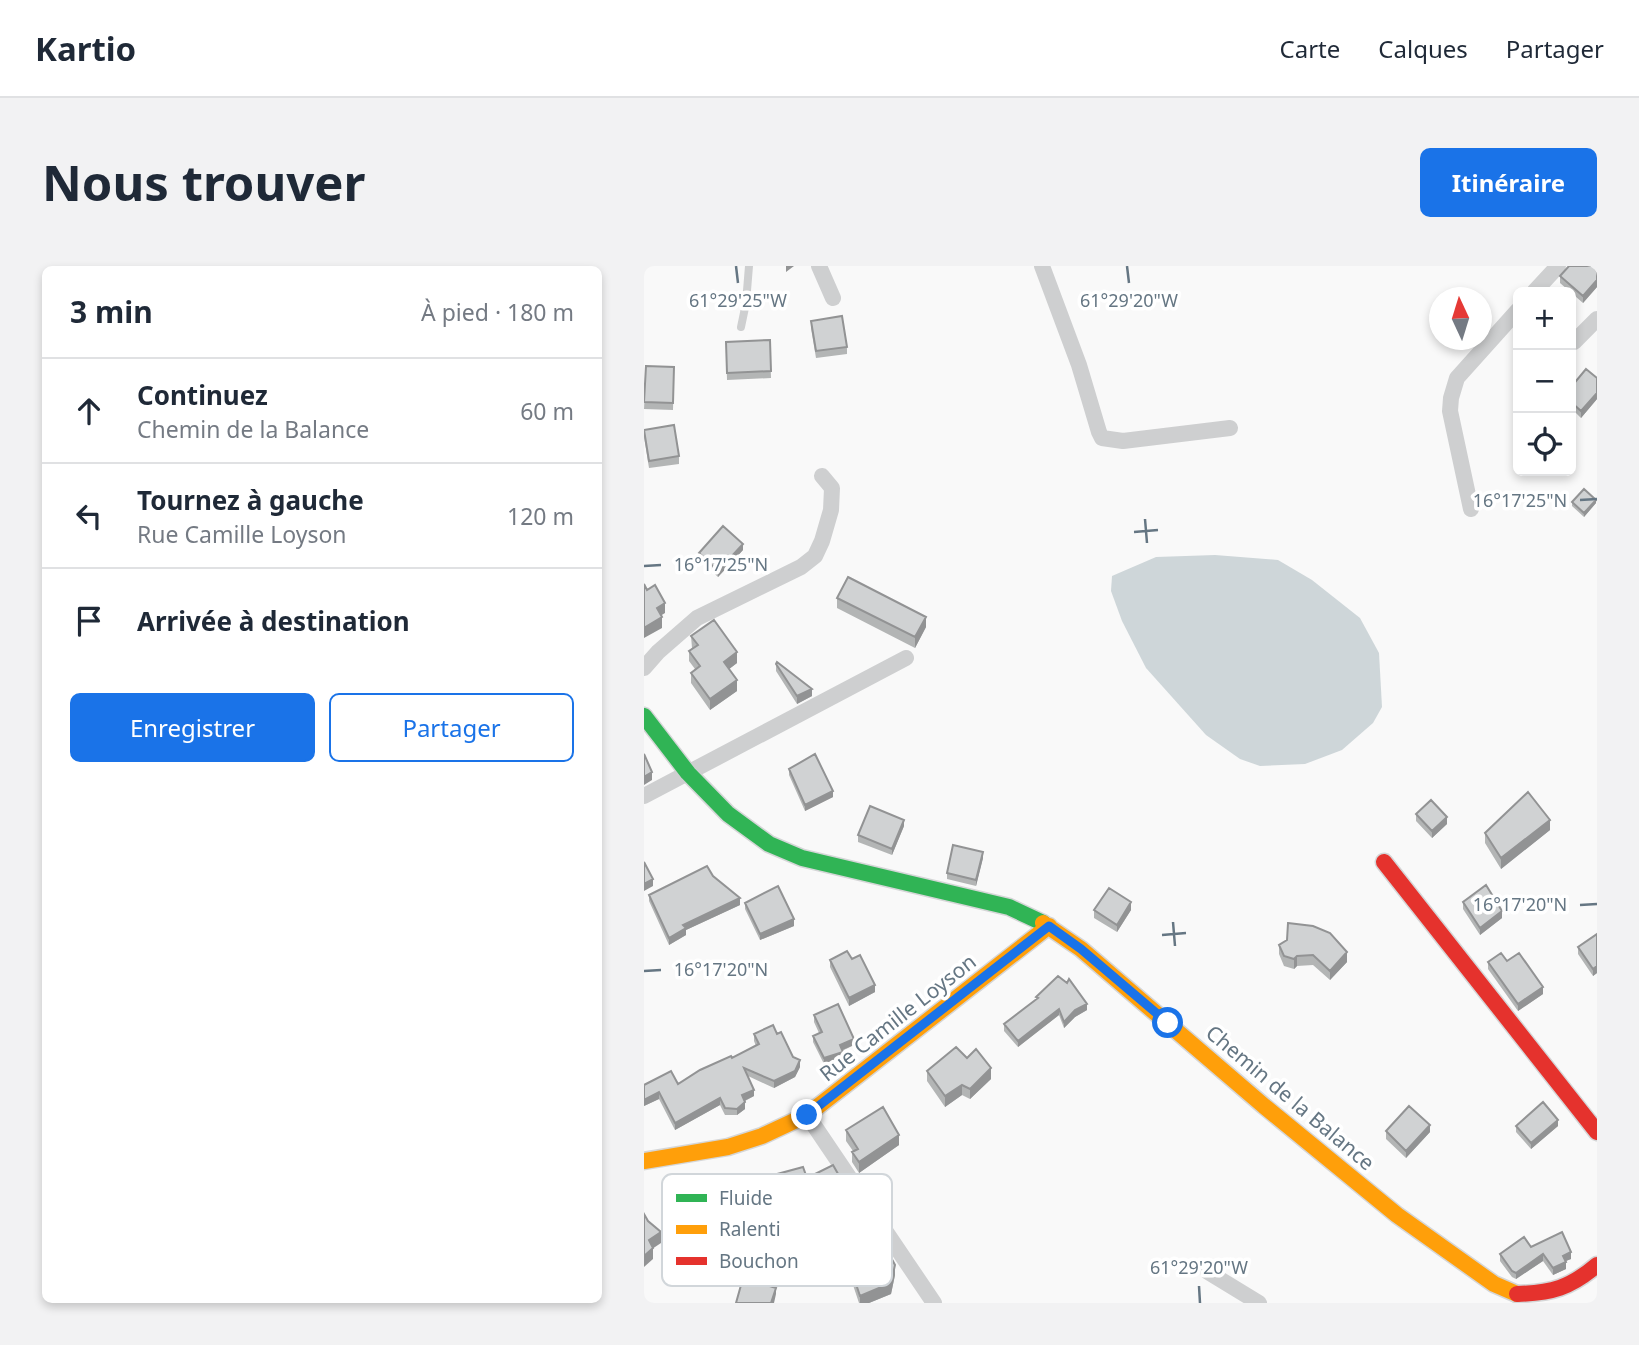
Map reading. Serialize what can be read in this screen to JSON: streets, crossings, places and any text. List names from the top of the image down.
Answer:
{
  "streets": {
    "street": ["Rue Camille Loyson", "Chemin de la Balance"]
  },
  "crossings": [
    ["Rue Camille Loyson", "Chemin de la Balance"]
  ],
  "legend": ["Fluide", "Ralenti", "Bouchon"],
  "north": "top",
  "page": {
    "header": "Kartio",
    "nav": ["Carte", "Calques", "Partager"],
    "buttons": [
      "Itinéraire",
      ["Enregistrer", "Partager"]
    ],
    "title": "Nous trouver",
    "heading": ["3 min", "À pied · 180 m"],
    "map_buttons": ["+", "−"],
    "list": [
      ["Continuez", "Chemin de la Balance", "60 m"],
      ["Tournez à gauche", "Rue Camille Loyson", "120 m"],
      "Arrivée à destination"
    ]
  },
  "coordinates": [
    "61°29'25\"W",
    "61°29'20\"W",
    "16°17'25\"N",
    "16°17'20\"N"
  ]
}
